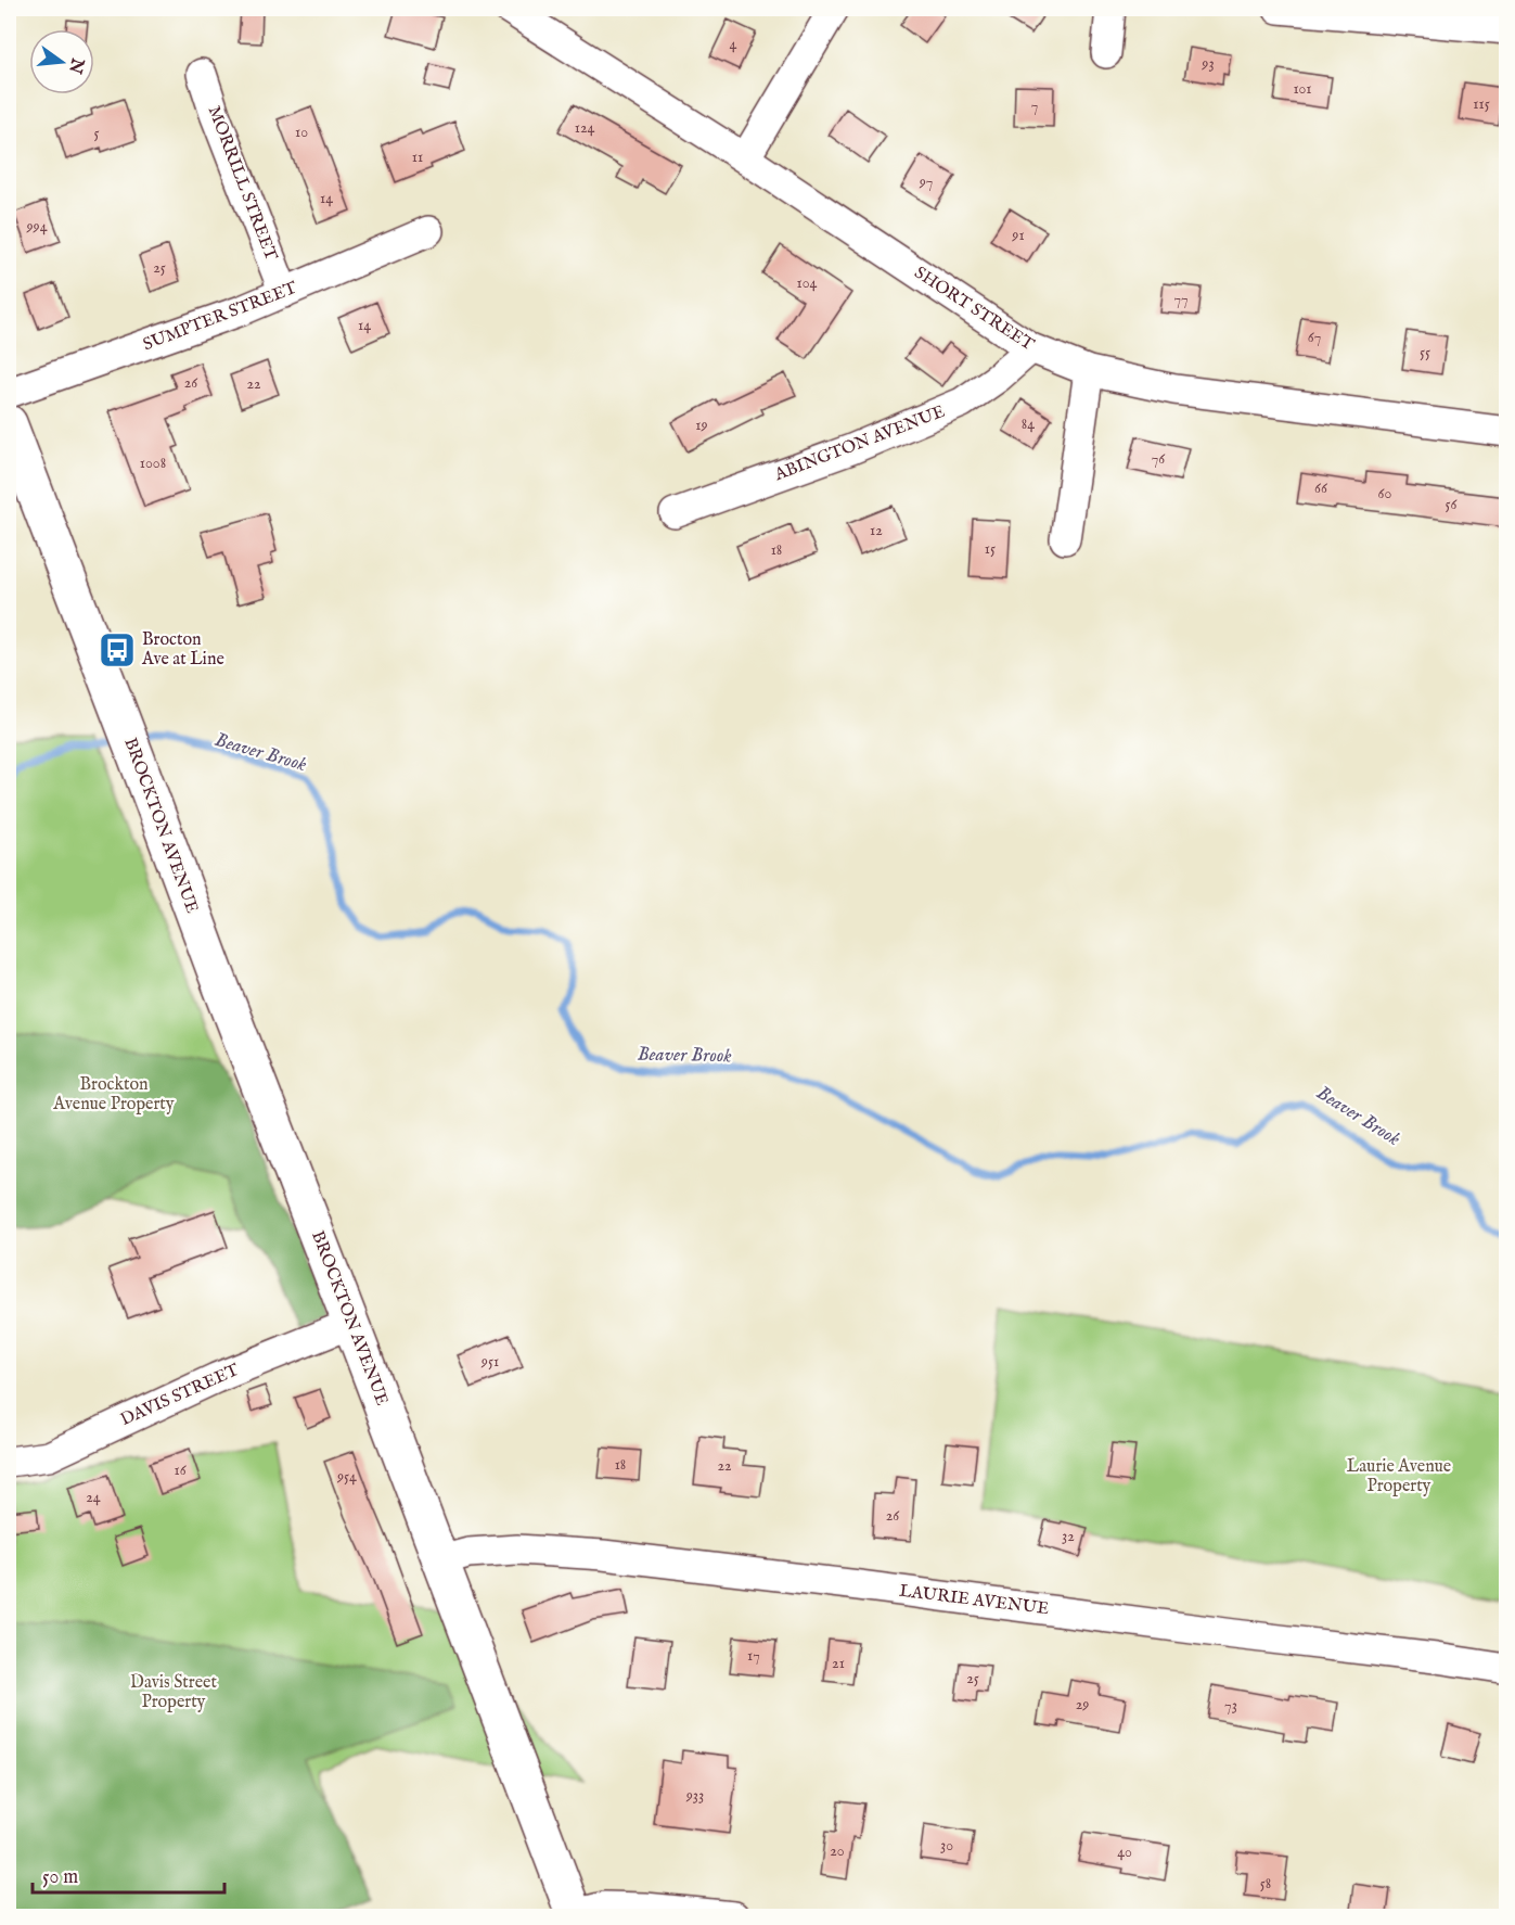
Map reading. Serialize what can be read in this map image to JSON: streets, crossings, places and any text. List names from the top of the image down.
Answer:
{
  "streets": {
    "main road": ["BROCKTON AVENUE"],
    "street": [
      "MORRILL STREET",
      "SHORT STREET",
      "SUMPTER STREET",
      "ABINGTON AVENUE",
      "DAVIS STREET",
      "LAURIE AVENUE"
    ]
  },
  "crossings": [
    ["MORRILL STREET", "SUMPTER STREET"],
    ["SHORT STREET", "ABINGTON AVENUE"],
    ["BROCKTON AVENUE", "DAVIS STREET"],
    ["BROCKTON AVENUE", "LAURIE AVENUE"]
  ],
  "water": ["Beaver Brook"],
  "parks": ["Brockton Avenue Property", "Laurie Avenue Property", "Davis Street Property"],
  "places": {
    "bus stop": ["Brocton Ave at Line"]
  },
  "house_numbers": [
    "4",
    "93",
    "101",
    "115",
    "7",
    "124",
    "10",
    "5",
    "11",
    "97",
    "14",
    "994",
    "91",
    "25",
    "104",
    "77",
    "14",
    "67",
    "55",
    "26",
    "22",
    "84",
    "19",
    "76",
    "1008",
    "66",
    "60",
    "56",
    "12",
    "15",
    "18",
    "951",
    "18",
    "22",
    "16",
    "954",
    "24",
    "26",
    "32",
    "17",
    "21",
    "25",
    "29",
    "73",
    "933",
    "30",
    "20",
    "40",
    "58"
  ],
  "scale_bar": "50 m",
  "north": "right"
}
